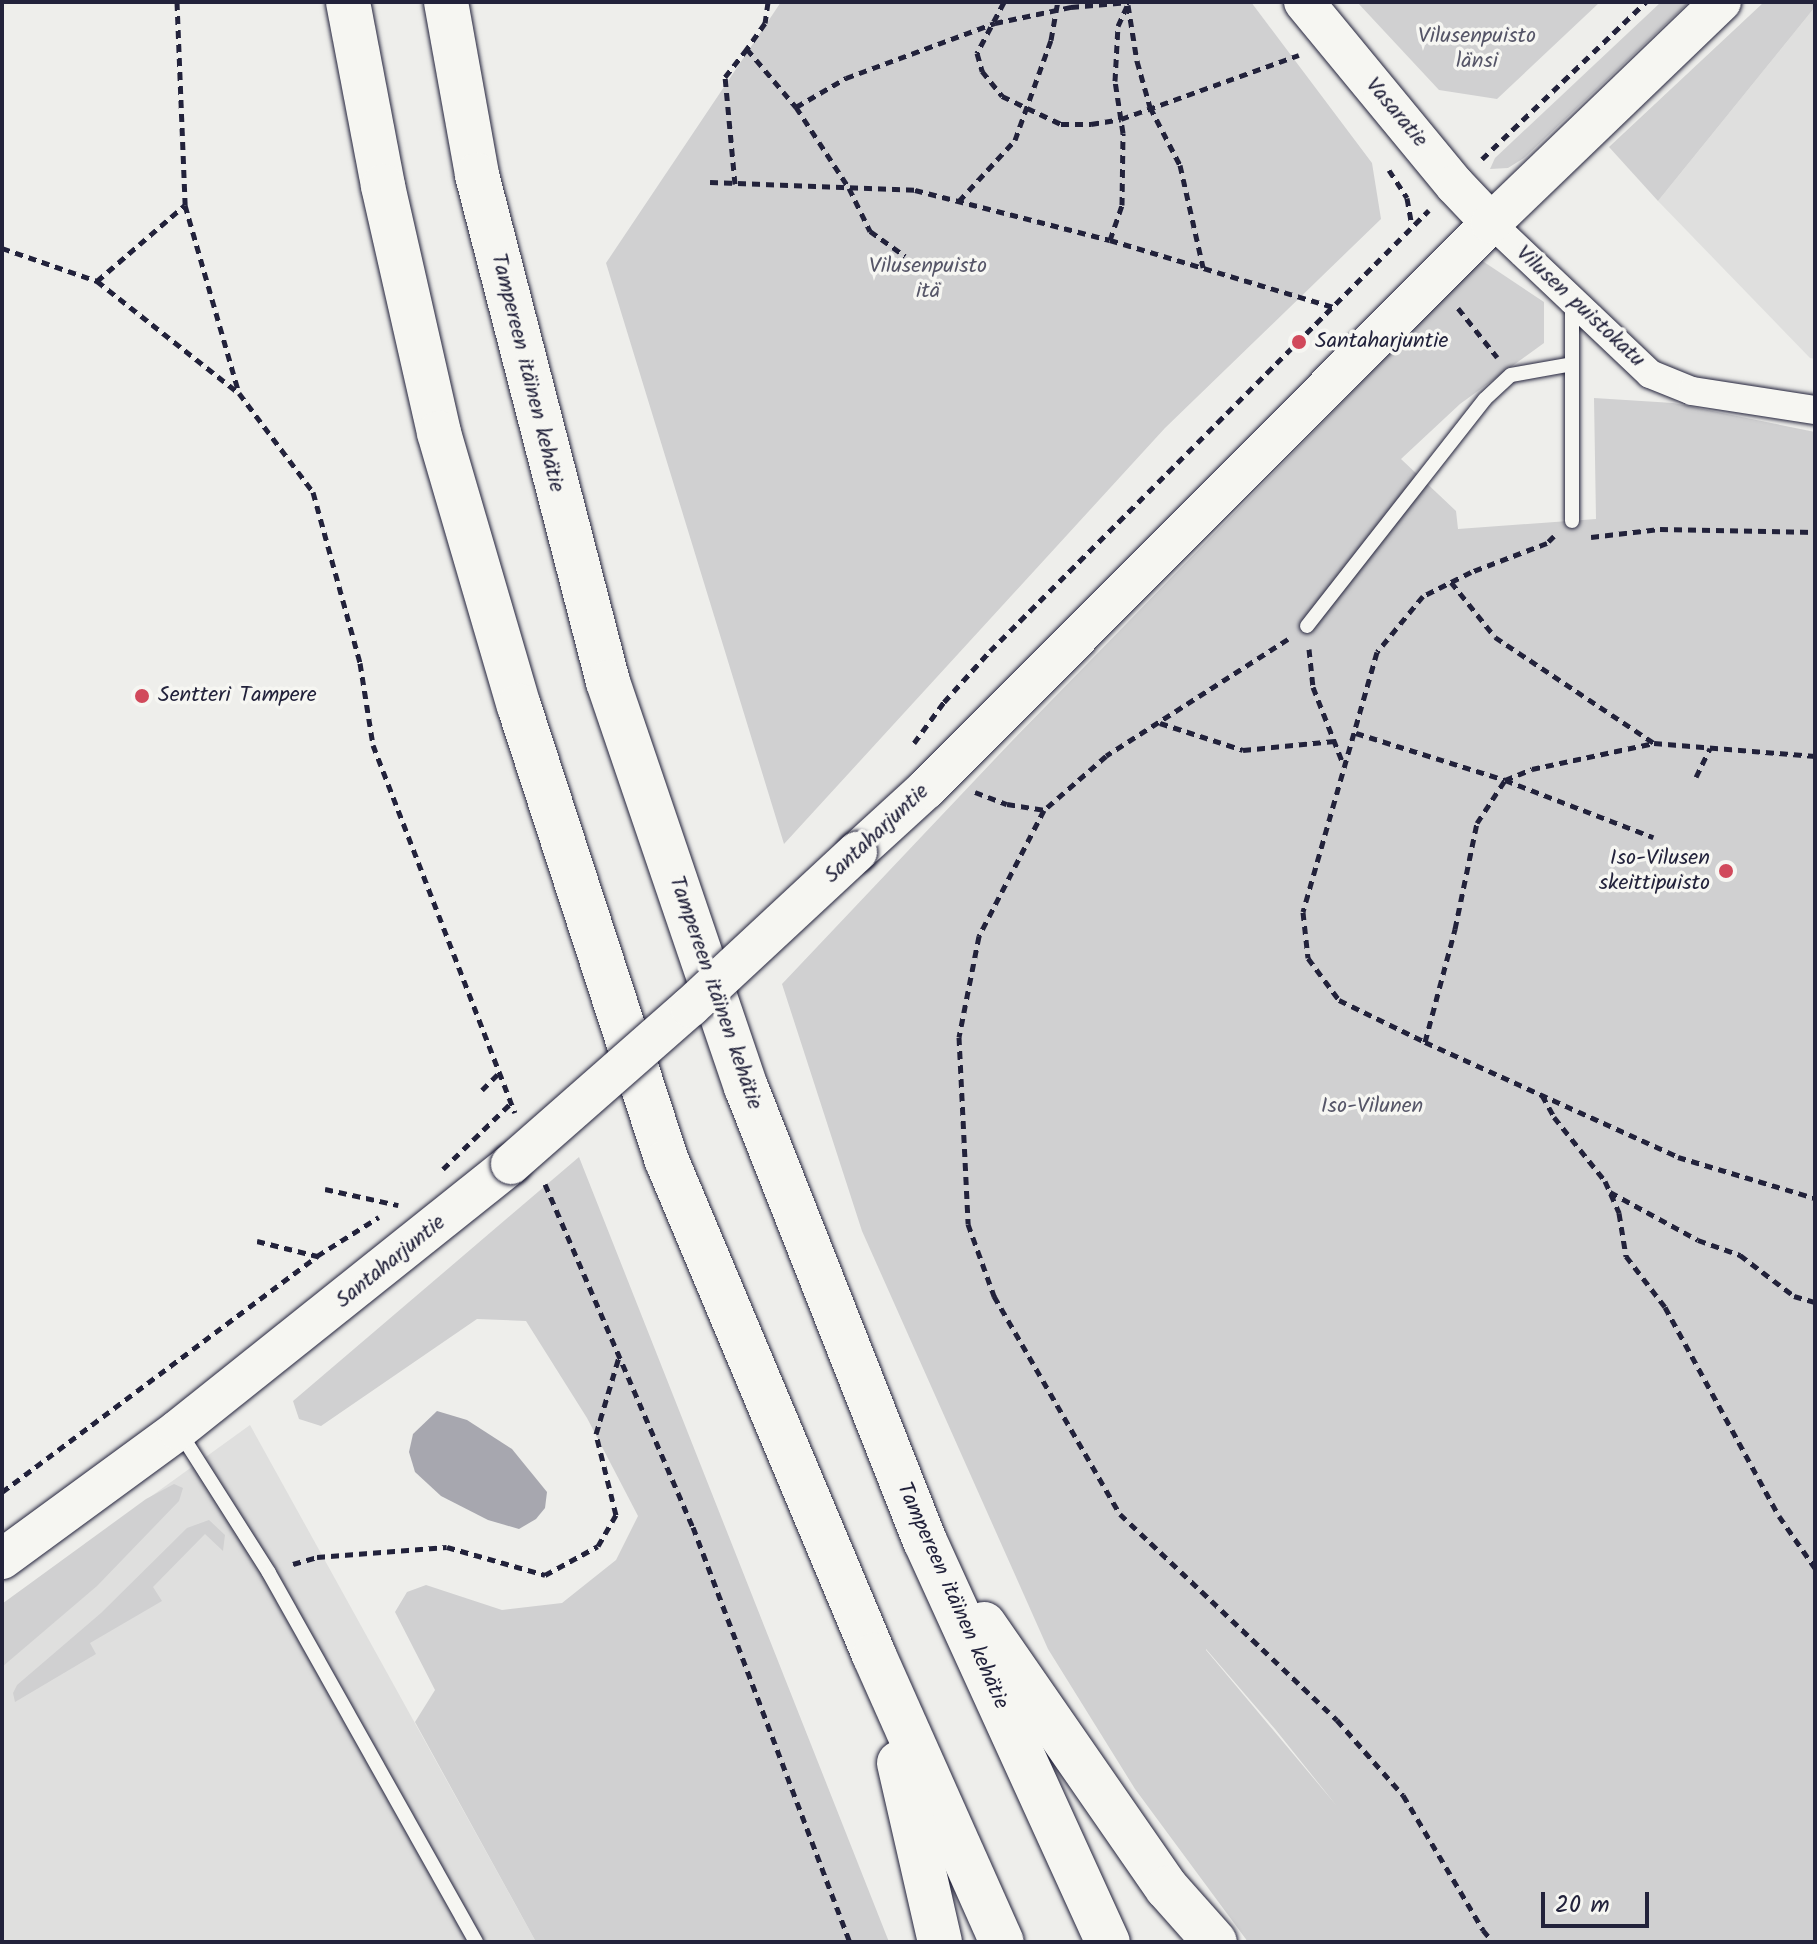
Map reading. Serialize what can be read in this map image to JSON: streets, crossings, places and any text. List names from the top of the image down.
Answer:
{
  "streets": {
    "highway": ["Tampereen itäinen kehätie"],
    "main road": ["Vasaratie", "Santaharjuntie"],
    "street": ["Vilusen puistokatu"]
  },
  "crossings": [
    ["Vasaratie", "Vilusen puistokatu"],
    ["Vasaratie", "Santaharjuntie"],
    ["Vilusen puistokatu", "Santaharjuntie"]
  ],
  "parks": ["Vilusenpuisto länsi", "Vilusenpuisto itä", "Iso-Vilunen"],
  "places": ["Santaharjuntie", "Sentteri Tampere", "Iso-Vilusen skeittipuisto"],
  "scale_bar": "20 m"
}
